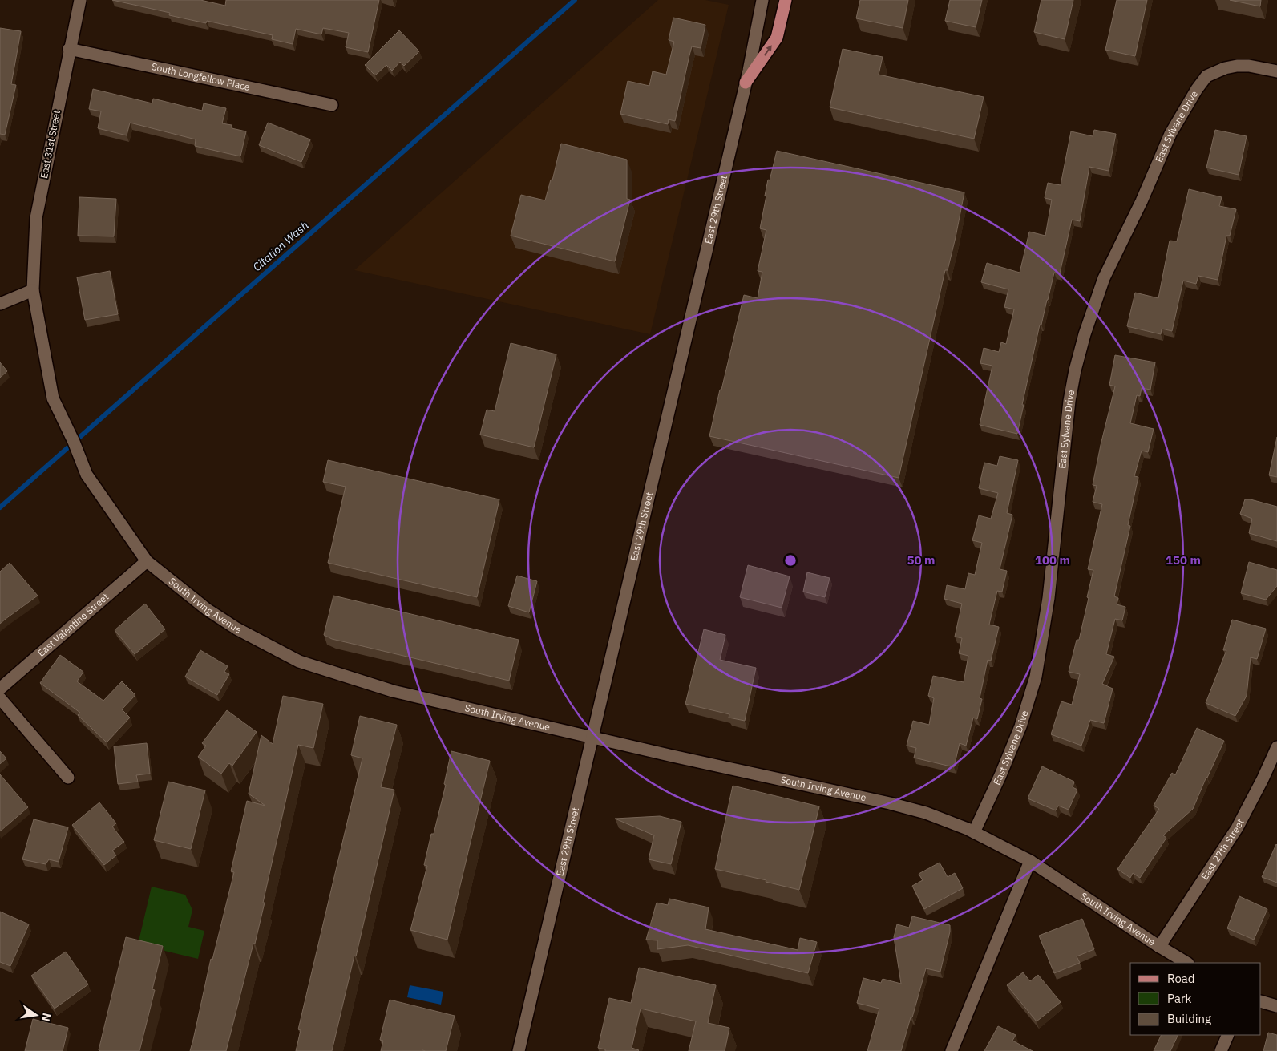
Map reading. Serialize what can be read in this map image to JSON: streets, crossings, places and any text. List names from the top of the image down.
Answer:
{
  "streets": {
    "street": [
      "South Longfellow Place",
      "East Sylvane Drive",
      "East 31st Street",
      "East 29th Street",
      "South Irving Avenue",
      "East Valentine Street",
      "East 27th Street"
    ]
  },
  "crossings": [
    ["South Longfellow Place", "East 31st Street"],
    ["East Sylvane Drive", "South Irving Avenue"],
    ["East 31st Street", "South Irving Avenue"],
    ["East 29th Street", "South Irving Avenue"],
    ["South Irving Avenue", "East Valentine Street"],
    ["South Irving Avenue", "East 27th Street"]
  ],
  "water": ["Citation Wash"],
  "legend": ["Road", "Park", "Building"],
  "north": "right",
  "rings": ["50 m", "100 m", "150 m"]
}
